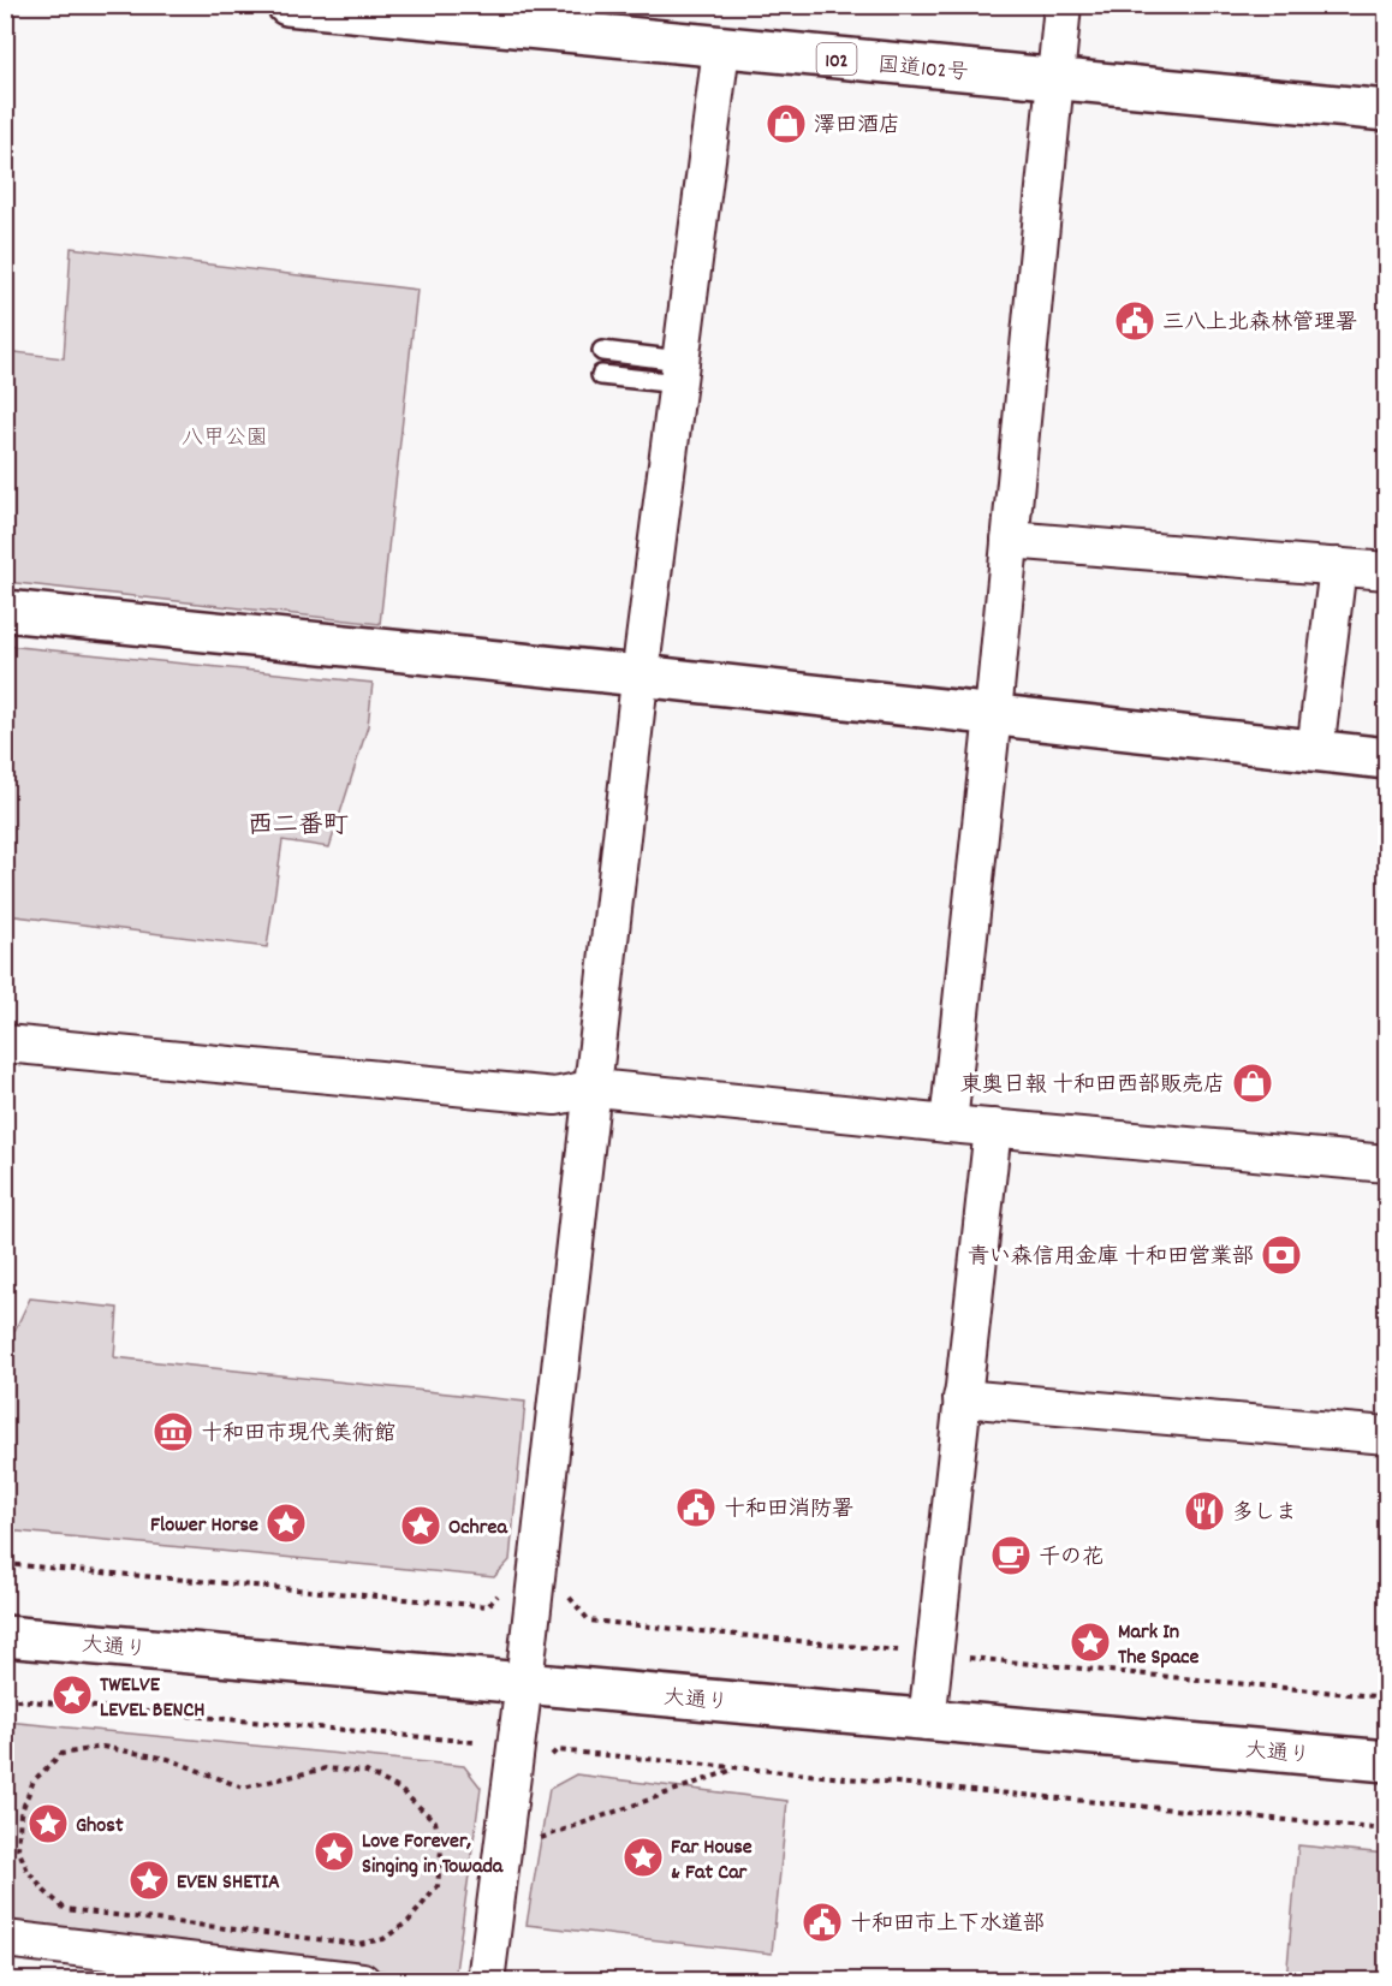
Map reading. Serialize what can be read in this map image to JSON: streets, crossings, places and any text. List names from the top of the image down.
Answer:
{
  "streets": {
    "main road": ["102", "国道102号", "大通り"]
  },
  "districts": ["西二番町"],
  "parks": ["八甲公園"],
  "places": {
    "shop": ["澤田酒店", "東奥日報 十和田西部販売店"],
    "public building": ["三八上北森林管理署", "十和田消防署", "十和田市上下水道部"],
    "bank": ["青い森信用金庫 十和田営業部"],
    "museum": ["十和田市現代美術館"],
    "restaurant": ["多しま"],
    "place": [
      "Flower Horse",
      "Ochrea",
      "Mark In The Space",
      "TWELVE LEVEL BENCH",
      "Ghost",
      "Love Forever, Singing in Towada",
      "Far House & Fat Car",
      "EVEN SHETIA"
    ],
    "cafe": ["千の花"]
  }
}
